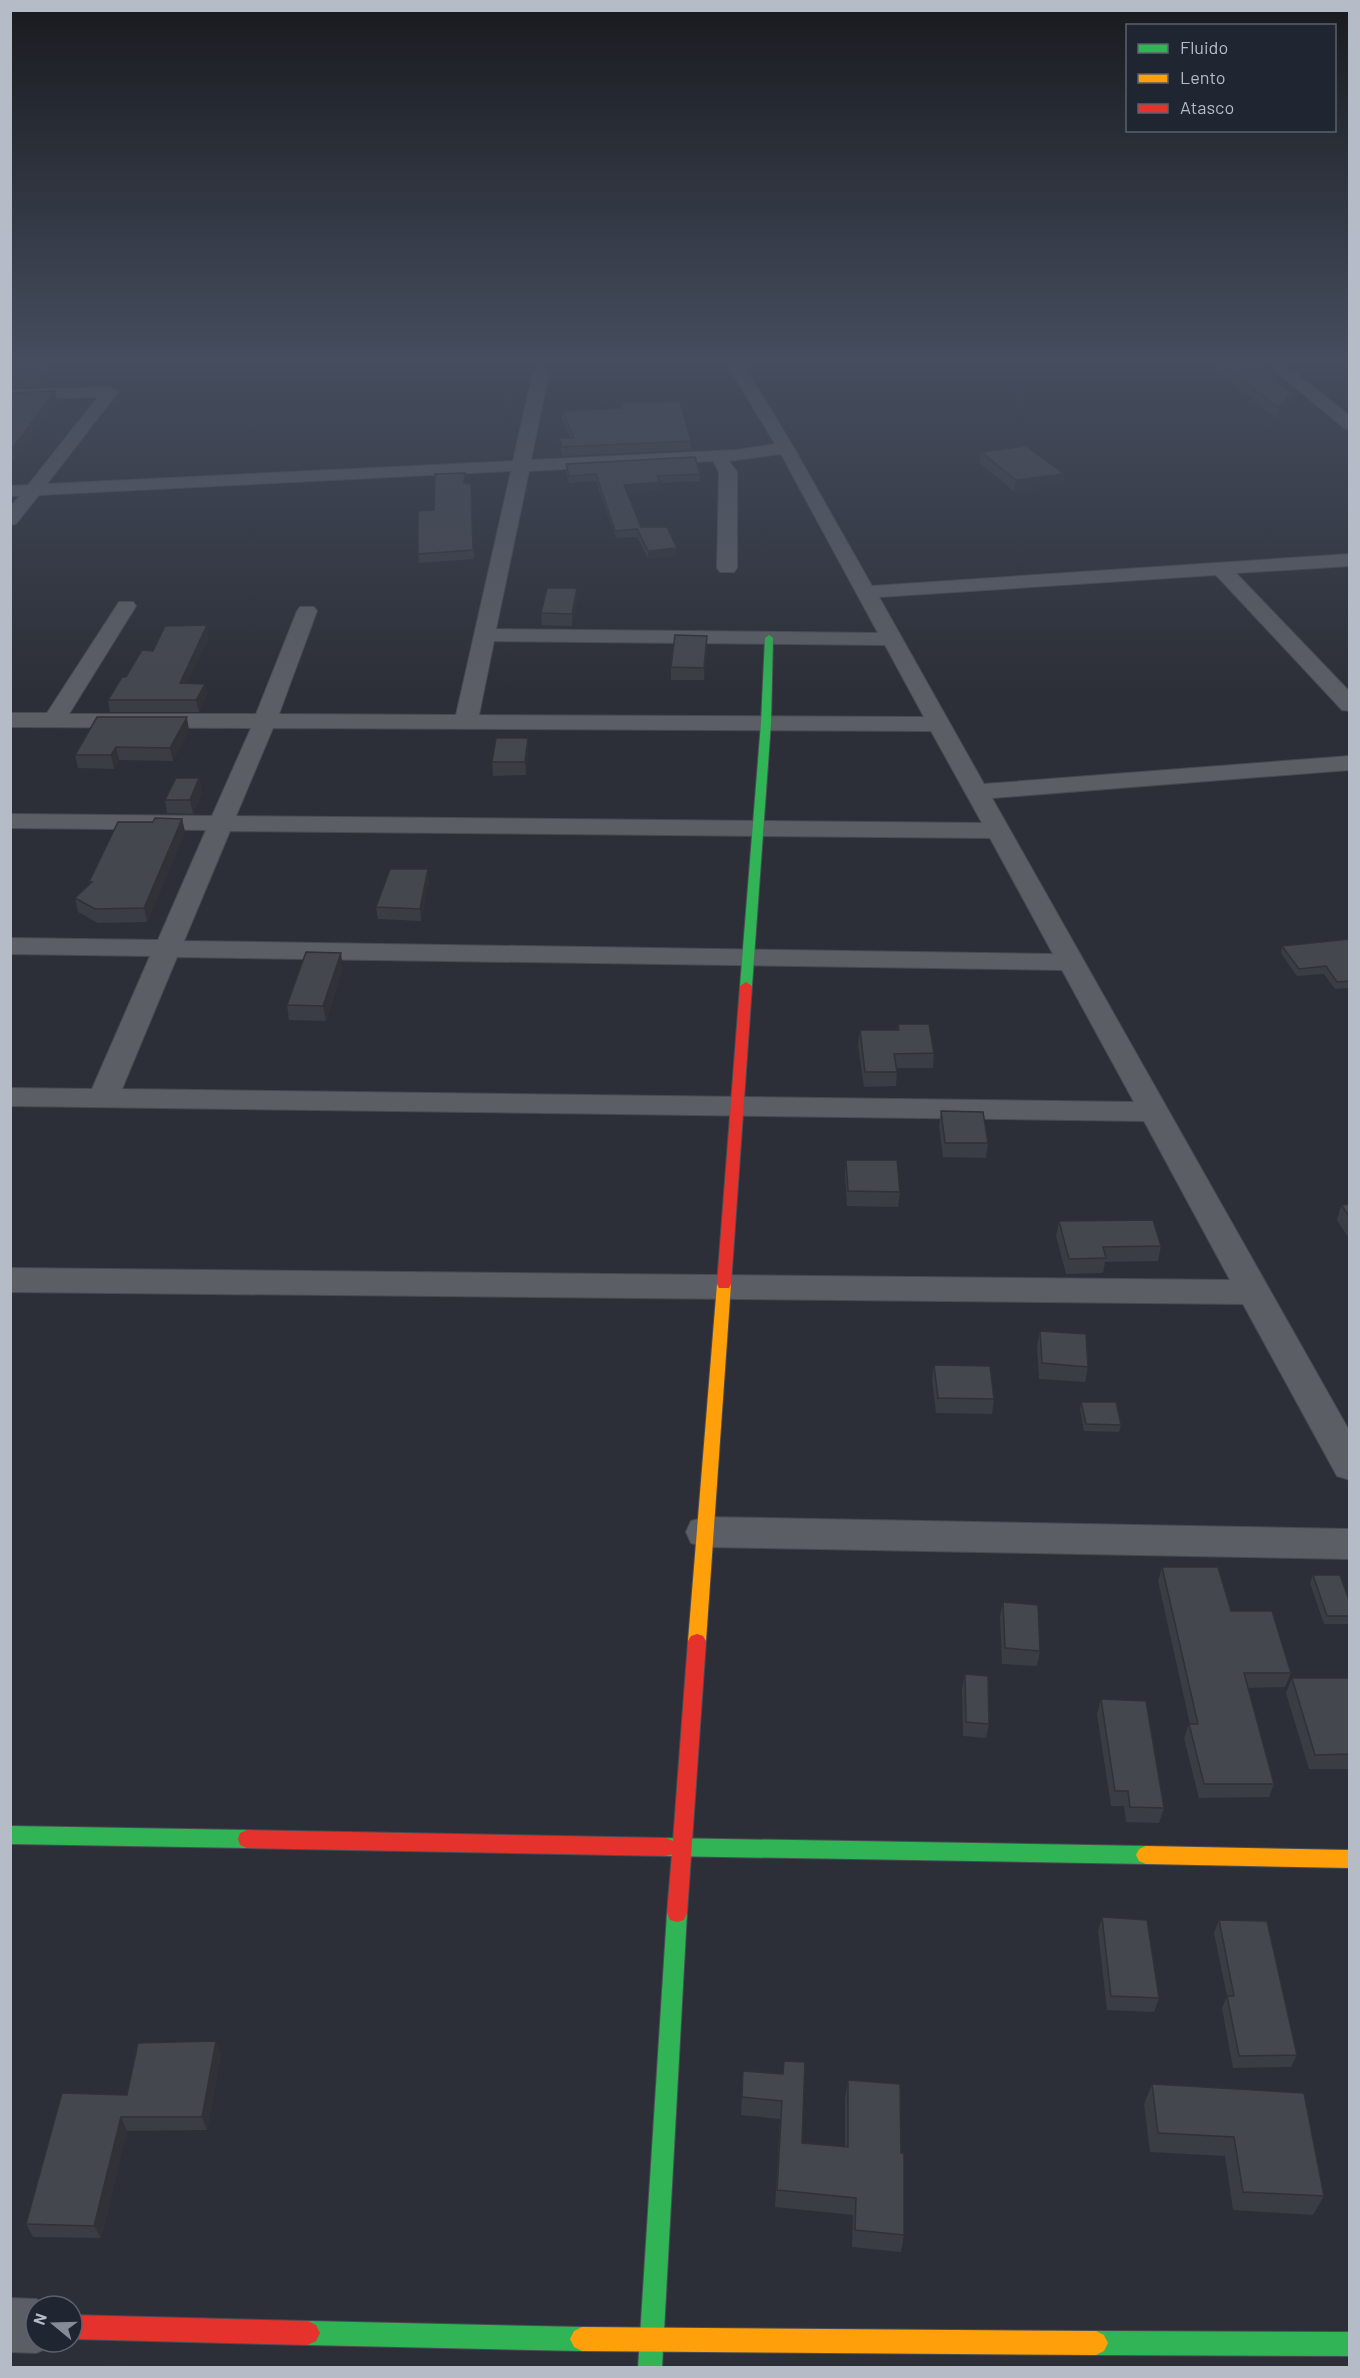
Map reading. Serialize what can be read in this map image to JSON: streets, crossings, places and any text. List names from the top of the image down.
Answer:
{
  "legend": ["Fluido", "Lento", "Atasco"],
  "north": "left"
}
